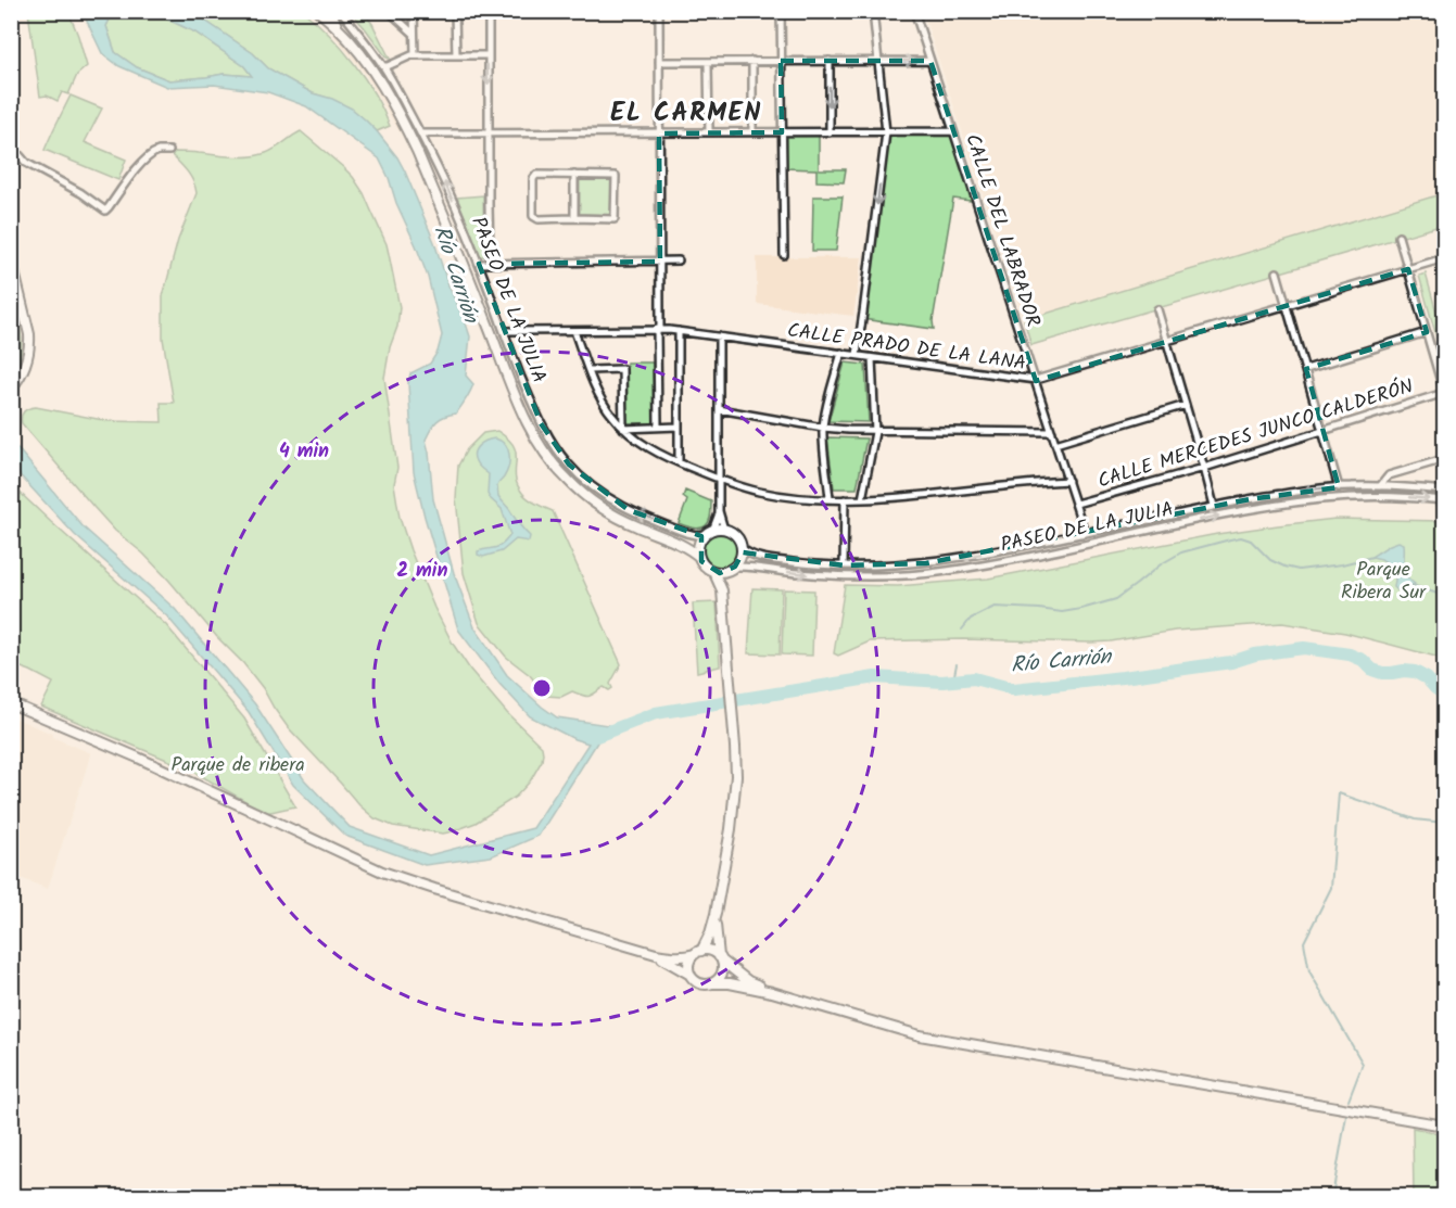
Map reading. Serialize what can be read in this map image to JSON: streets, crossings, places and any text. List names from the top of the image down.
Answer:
{
  "streets": {
    "main road": ["PASEO DE LA JULIA"],
    "street": ["CALLE DEL LABRADOR", "CALLE PRADO DE LA LANA", "CALLE MERCEDES JUNCO CALDERÓN"]
  },
  "crossings": [
    ["CALLE DEL LABRADOR", "PASEO DE LA JULIA"],
    ["CALLE DEL LABRADOR", "CALLE PRADO DE LA LANA"],
    ["CALLE DEL LABRADOR", "CALLE MERCEDES JUNCO CALDERÓN"],
    ["PASEO DE LA JULIA", "CALLE PRADO DE LA LANA"]
  ],
  "districts": ["EL CARMEN"],
  "water": ["Río Carrión"],
  "parks": ["Parque Ribera Sur", "Parque de ribera"],
  "rings": ["4 min", "2 min"]
}
